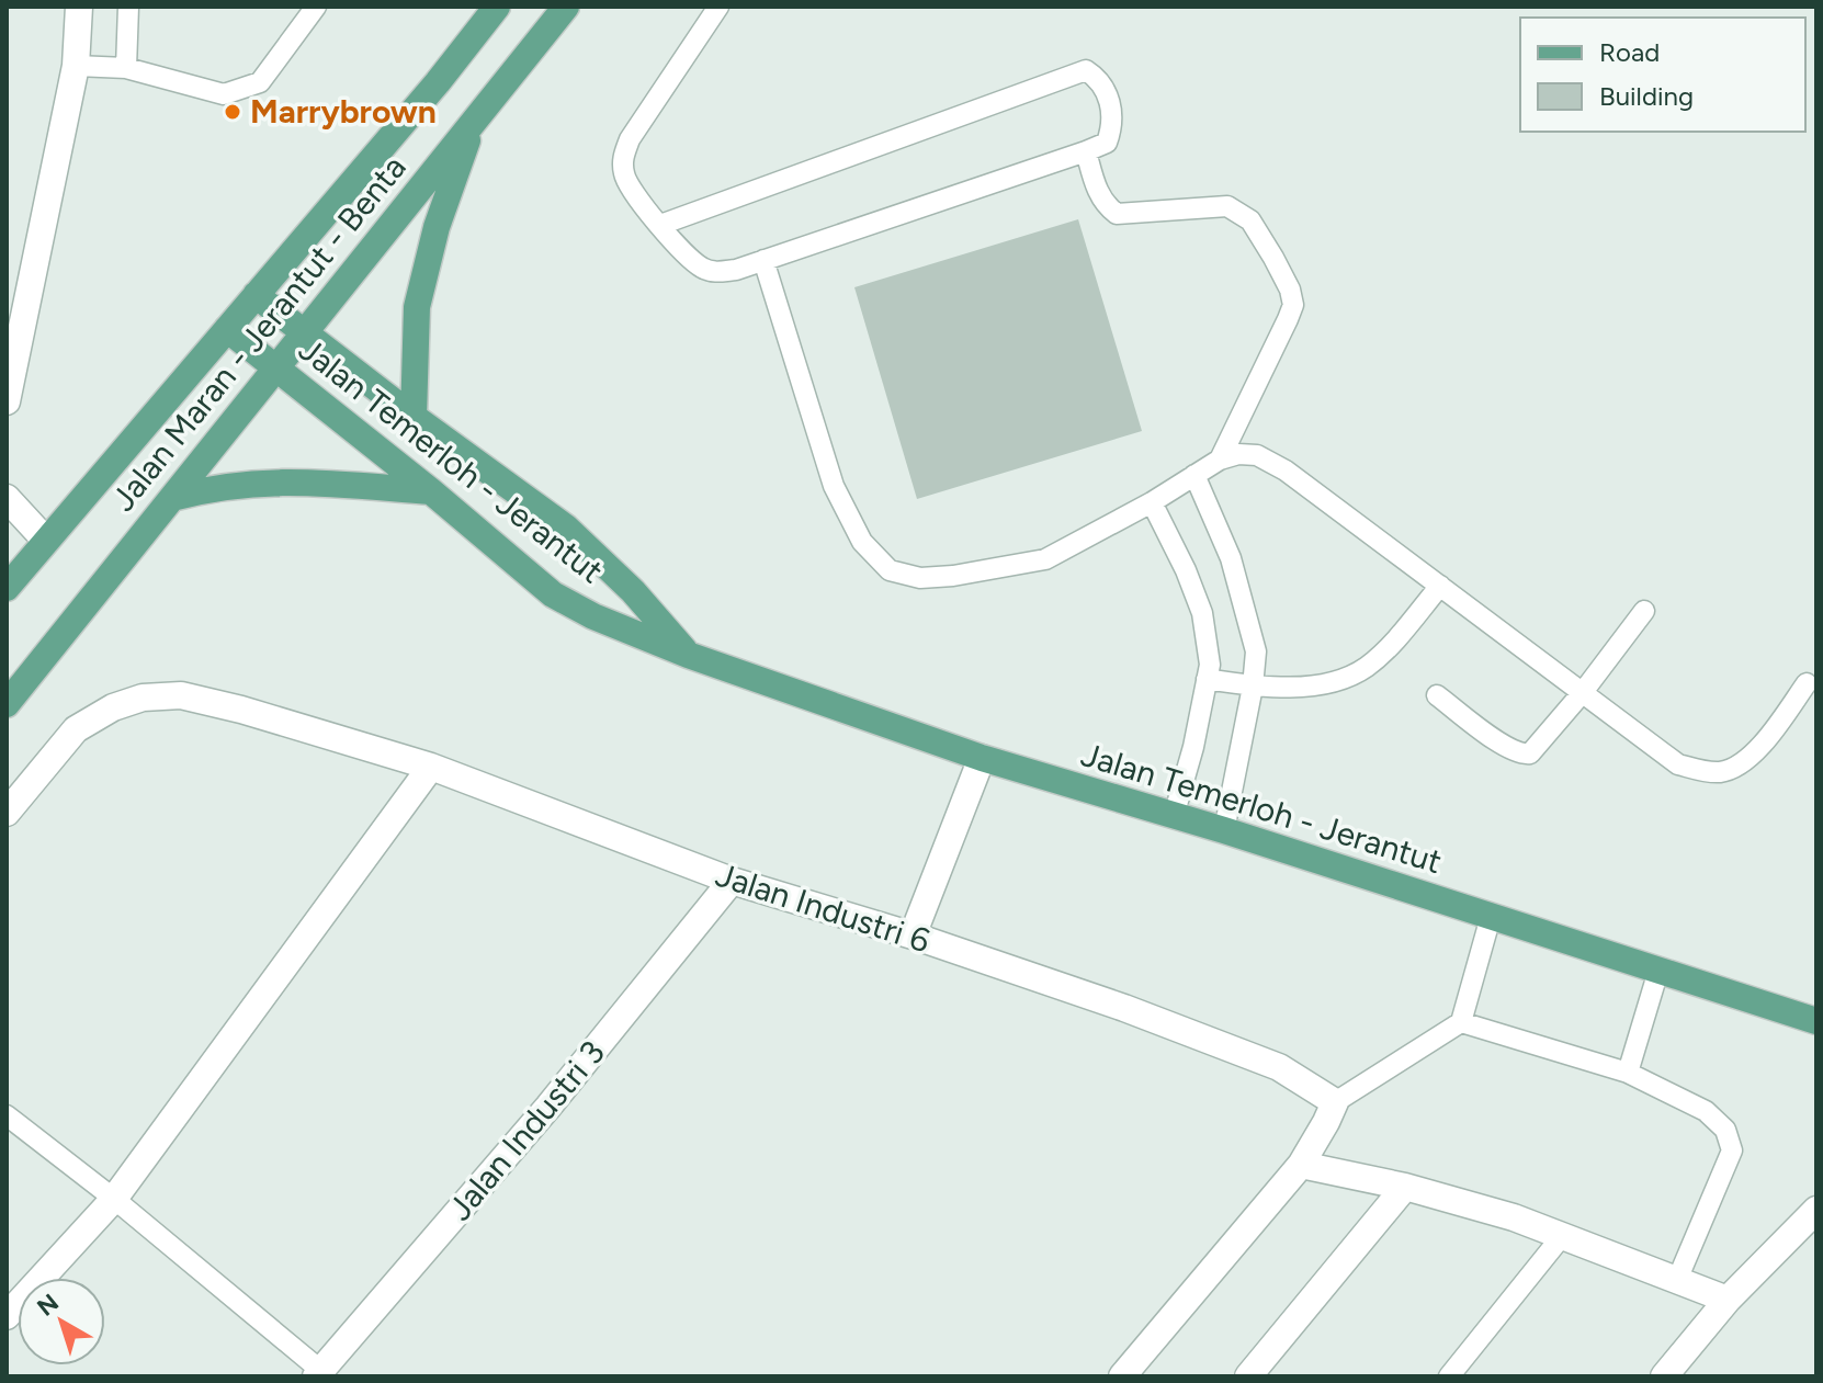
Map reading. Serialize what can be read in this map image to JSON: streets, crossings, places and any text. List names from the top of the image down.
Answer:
{
  "streets": {
    "main road": ["Jalan Maran - Jerantut - Benta", "Jalan Temerloh - Jerantut"],
    "street": ["Jalan Industri 6", "Jalan Industri 3"]
  },
  "crossings": [
    ["Jalan Maran - Jerantut - Benta", "Jalan Temerloh - Jerantut"],
    ["Jalan Industri 6", "Jalan Industri 3"]
  ],
  "places": ["Marrybrown"],
  "legend": ["Road", "Building"],
  "north": "top left"
}
